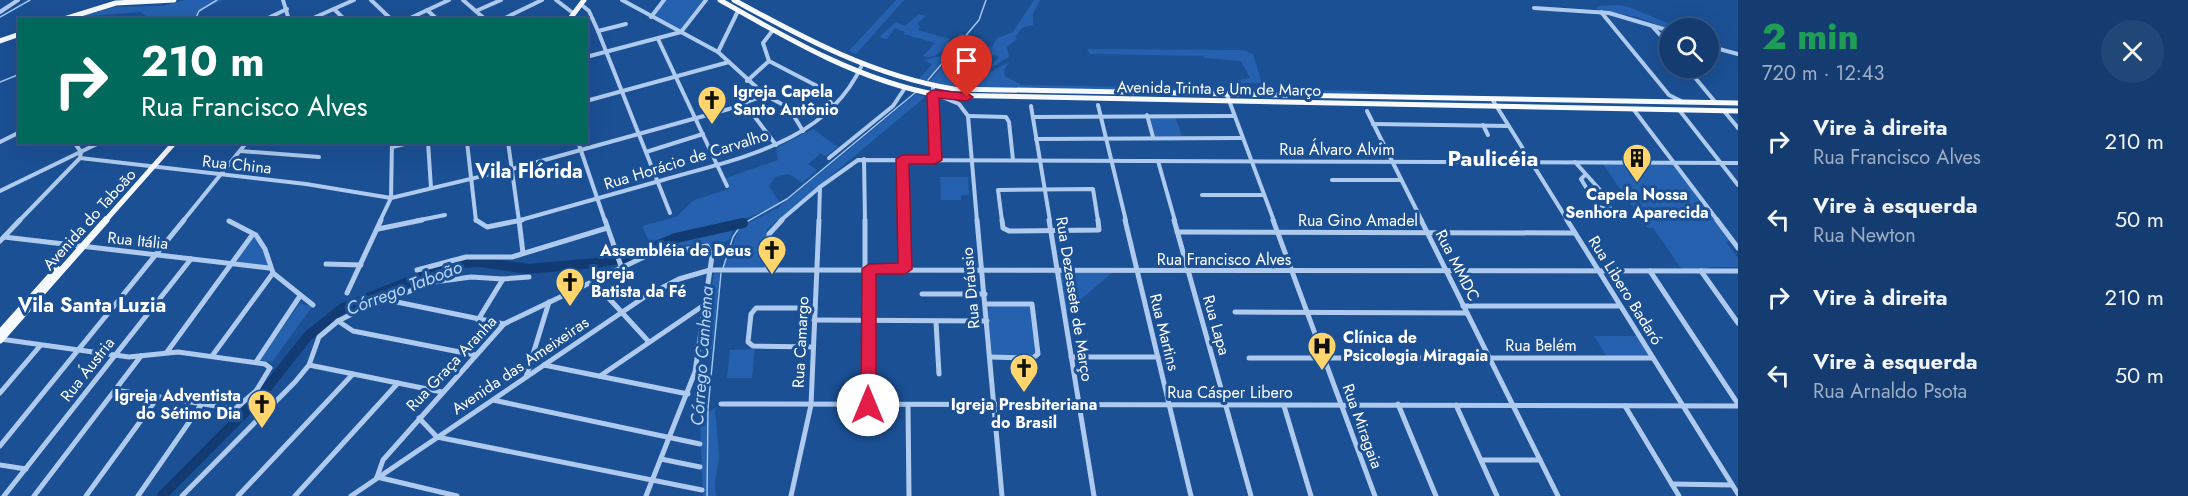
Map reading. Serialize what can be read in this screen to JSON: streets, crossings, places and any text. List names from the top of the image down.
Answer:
{
  "streets": {
    "main road": ["Avenida Trinta e Um de Março", "Avenida do Taboão"],
    "street": [
      "Rua Álvaro Alvim",
      "Rua Horácio de Carvalho",
      "Rua China",
      "Rua Gino Amadel",
      "Rua Itália",
      "Rua Francisco Alves",
      "Rua MMDC",
      "Rua Dráusio",
      "Rua Libero Badaró",
      "Rua Dezessete de Março",
      "Rua Lapa",
      "Rua Martins",
      "Rua Camargo",
      "Rua Belém",
      "Rua Graça Aranha",
      "Avenida das Ameixeiras",
      "Rua Áustria",
      "Rua Cásper Libero",
      "Rua Miragaia"
    ]
  },
  "crossings": [
    ["Avenida Trinta e Um de Março", "Rua Horácio de Carvalho"],
    ["Avenida Trinta e Um de Março", "Rua Libero Badaró"],
    ["Avenida Trinta e Um de Março", "Rua Miragaia"],
    ["Rua Álvaro Alvim", "Rua MMDC"],
    ["Rua Álvaro Alvim", "Rua Dráusio"],
    ["Rua Álvaro Alvim", "Rua Libero Badaró"],
    ["Rua Álvaro Alvim", "Rua Dezessete de Março"],
    ["Rua Álvaro Alvim", "Rua Lapa"],
    ["Rua Álvaro Alvim", "Rua Martins"],
    ["Rua Álvaro Alvim", "Rua Miragaia"],
    ["Rua China", "Avenida do Taboão"],
    ["Avenida do Taboão", "Rua Itália"],
    ["Rua Gino Amadel", "Rua MMDC"],
    ["Rua Gino Amadel", "Rua Libero Badaró"],
    ["Rua Gino Amadel", "Rua Lapa"],
    ["Rua Gino Amadel", "Rua Miragaia"],
    ["Rua Itália", "Rua Áustria"],
    ["Rua Francisco Alves", "Rua MMDC"],
    ["Rua Francisco Alves", "Rua Dráusio"],
    ["Rua Francisco Alves", "Rua Libero Badaró"],
    ["Rua Francisco Alves", "Rua Dezessete de Março"],
    ["Rua Francisco Alves", "Rua Lapa"],
    ["Rua Francisco Alves", "Rua Martins"],
    ["Rua Francisco Alves", "Rua Camargo"],
    ["Rua Francisco Alves", "Rua Graça Aranha"],
    ["Rua Francisco Alves", "Avenida das Ameixeiras"],
    ["Rua Francisco Alves", "Rua Miragaia"],
    ["Rua MMDC", "Rua Belém"],
    ["Rua MMDC", "Rua Cásper Libero"],
    ["Rua Dráusio", "Rua Cásper Libero"],
    ["Rua Libero Badaró", "Rua Belém"],
    ["Rua Libero Badaró", "Rua Cásper Libero"],
    ["Rua Dezessete de Março", "Rua Cásper Libero"],
    ["Rua Lapa", "Rua Cásper Libero"],
    ["Rua Martins", "Rua Cásper Libero"],
    ["Rua Camargo", "Rua Cásper Libero"],
    ["Rua Belém", "Rua Miragaia"],
    ["Rua Graça Aranha", "Avenida das Ameixeiras"],
    ["Rua Cásper Libero", "Rua Miragaia"]
  ],
  "districts": ["Paulicéia", "Vila Flórida", "Vila Santa Luzia"],
  "water": ["Córrego Taboão", "Córrego Canhema"],
  "places": {
    "church": [
      "Igreja Capela Santo Antônio",
      "Assembléia de Deus",
      "Igreja Batista da Fé",
      "Igreja Presbiteriana do Brasil",
      "Igreja Adventista do Sétimo Dia"
    ],
    "building": ["Capela Nossa Senhora Aparecida"],
    "hospital": ["Clínica de Psicologia Miragaia"]
  },
  "page": {
    "heading": ["2 min", "720 m · 12:43"],
    "turn": ["210 m", "Rua Francisco Alves"],
    "list": [
      {
        "name": "Vire à direita",
        "note": "Rua Francisco Alves",
        "value": "210 m"
      },
      {
        "name": "Vire à esquerda",
        "note": "Rua Newton",
        "value": "50 m"
      },
      {
        "name": "Vire à direita",
        "value": "210 m"
      },
      {
        "name": "Vire à esquerda",
        "note": "Rua Arnaldo Psota",
        "value": "50 m"
      }
    ]
  }
}
